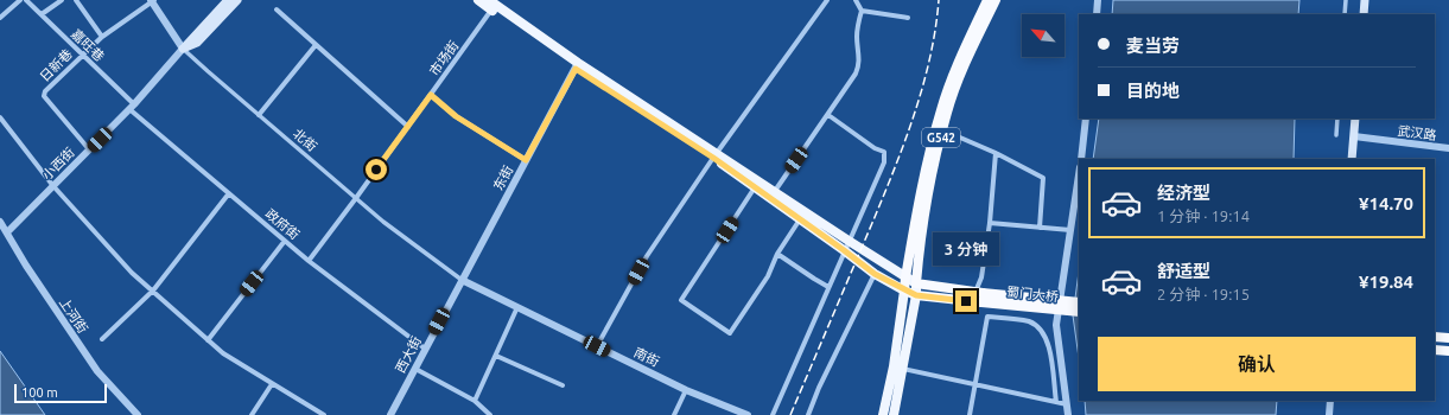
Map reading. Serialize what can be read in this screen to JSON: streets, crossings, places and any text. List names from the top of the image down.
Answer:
{
  "streets": {
    "highway": ["G542", "蜀门大桥"],
    "street": [
      "嘉旺巷",
      "市场街",
      "日新巷",
      "武汉路",
      "北街",
      "小西街",
      "东街",
      "政府街",
      "上河街",
      "西大街",
      "南街"
    ]
  },
  "crossings": [
    ["嘉旺巷", "日新巷"],
    ["嘉旺巷", "小西街"],
    ["嘉旺巷", "政府街"],
    ["市场街", "北街"],
    ["市场街", "政府街"],
    ["日新巷", "北街"],
    ["日新巷", "小西街"],
    ["北街", "小西街"],
    ["北街", "东街"],
    ["北街", "西大街"],
    ["北街", "南街"],
    ["小西街", "政府街"],
    ["小西街", "上河街"],
    ["东街", "西大街"],
    ["东街", "南街"],
    ["政府街", "西大街"],
    ["西大街", "南街"]
  ],
  "scale_bar": "100 m",
  "north": "top left",
  "page": {
    "banner": ["麦当劳", "目的地"],
    "list": [
      {
        "name": "经济型",
        "note": "1 分钟 · 19:14",
        "value": "¥14.70"
      },
      {
        "name": "舒适型",
        "note": "2 分钟 · 19:15",
        "value": "¥19.84"
      }
    ],
    "bubble": "3 分钟",
    "buttons": "确认",
    "scale": "100 m"
  }
}
